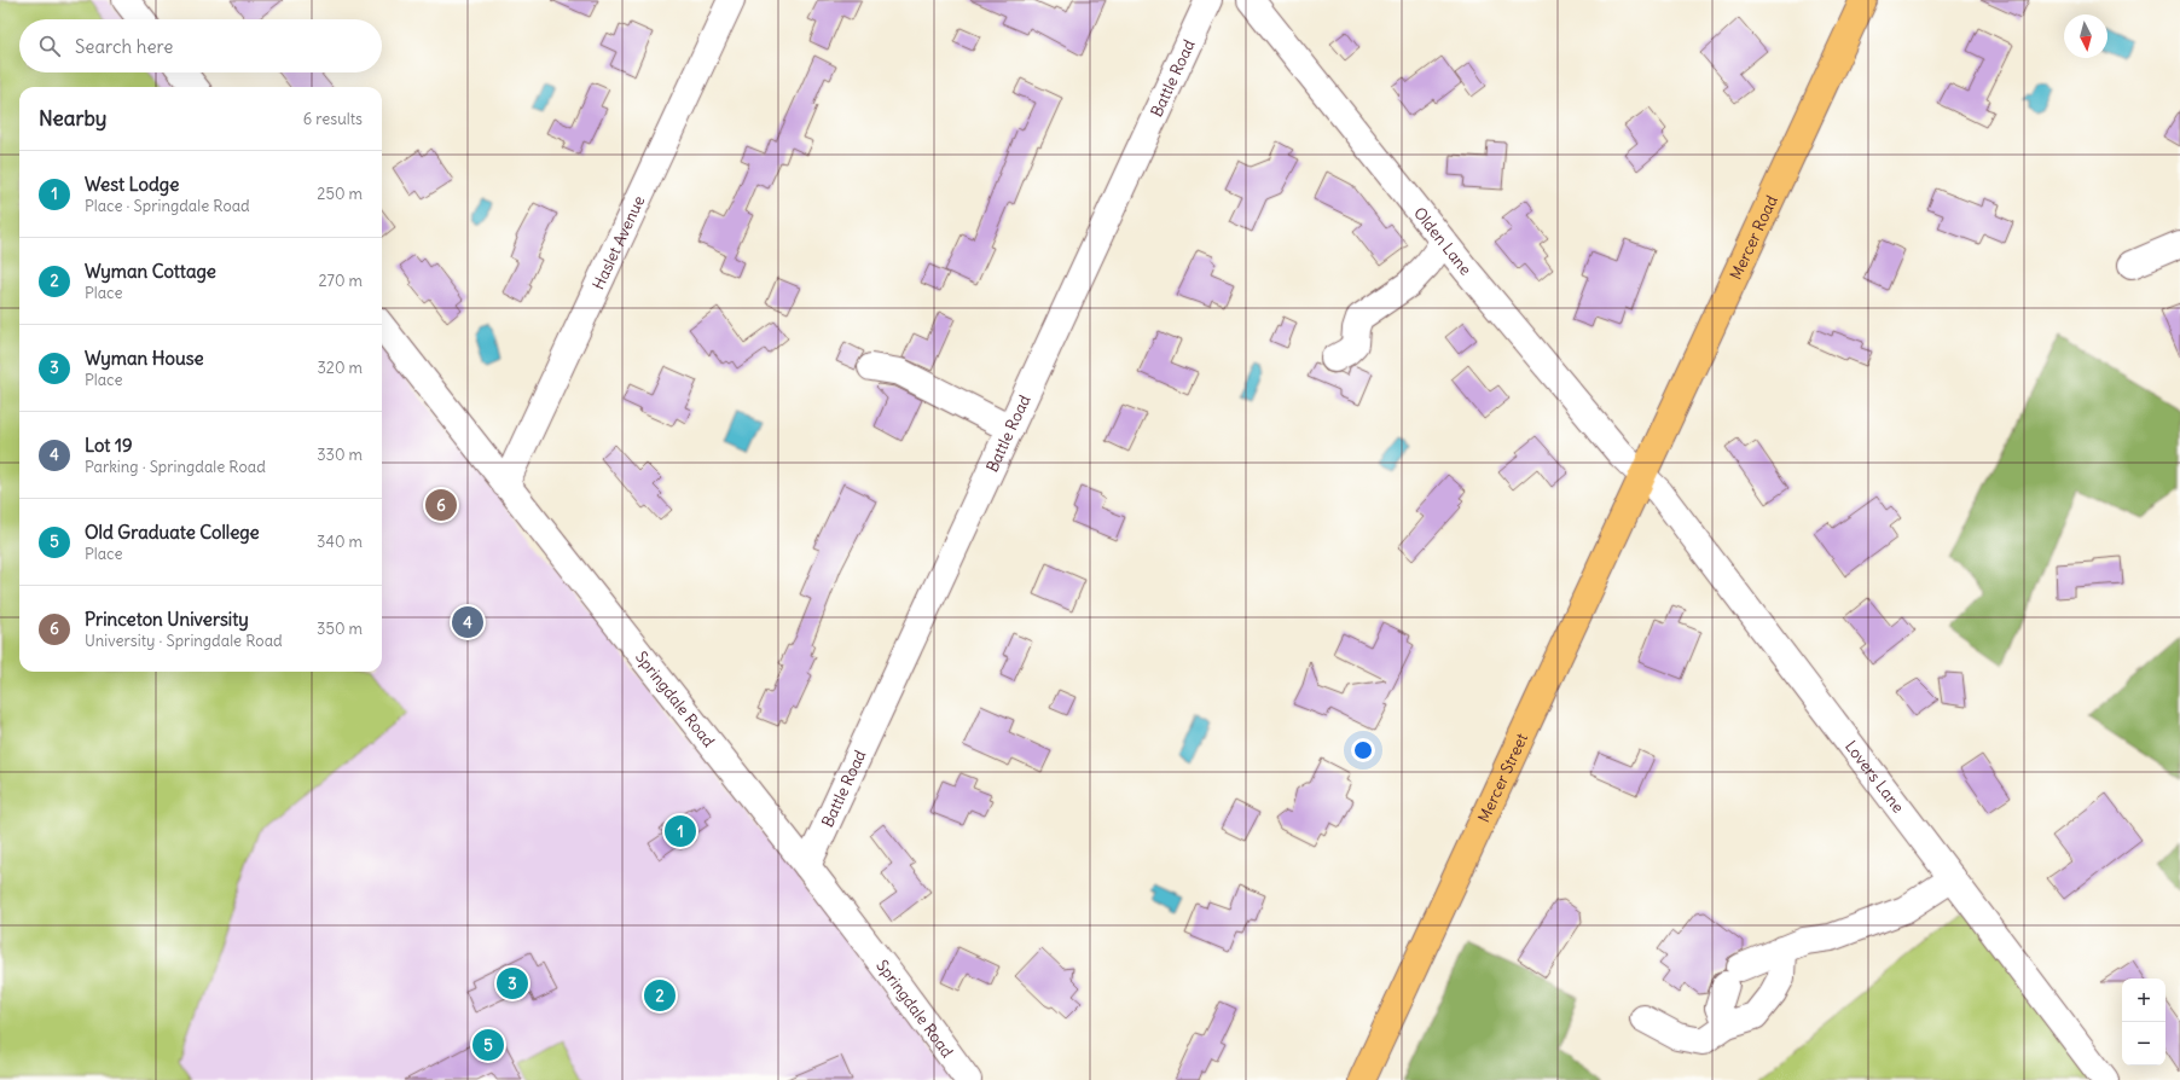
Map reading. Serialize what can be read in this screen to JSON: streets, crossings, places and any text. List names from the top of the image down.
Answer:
{
  "streets": {
    "main road": ["Mercer Road", "Mercer Street"],
    "street": [
      "Battle Road",
      "Olden Lane",
      "Haslet Avenue",
      "Springdale Road",
      "Lovers Lane"
    ]
  },
  "crossings": [
    ["Battle Road", "Springdale Road"],
    ["Mercer Road", "Olden Lane"],
    ["Mercer Road", "Lovers Lane"],
    ["Mercer Road", "Mercer Street"],
    ["Olden Lane", "Lovers Lane"],
    ["Olden Lane", "Mercer Street"],
    ["Haslet Avenue", "Springdale Road"],
    ["Lovers Lane", "Mercer Street"]
  ],
  "north": "bottom",
  "page": {
    "search": "Search here",
    "heading": ["Nearby", "6 results"],
    "list": [
      {
        "mark": "1",
        "name": "West Lodge",
        "note": "Place · Springdale Road",
        "value": "250 m"
      },
      {
        "mark": "2",
        "name": "Wyman Cottage",
        "note": "Place",
        "value": "270 m"
      },
      {
        "mark": "3",
        "name": "Wyman House",
        "note": "Place",
        "value": "320 m"
      },
      {
        "mark": "4",
        "name": "Lot 19",
        "note": "Parking · Springdale Road",
        "value": "330 m"
      },
      {
        "mark": "5",
        "name": "Old Graduate College",
        "note": "Place",
        "value": "340 m"
      },
      {
        "mark": "6",
        "name": "Princeton University",
        "note": "University · Springdale Road",
        "value": "350 m"
      }
    ],
    "pins": [
      "6",
      "4",
      "1",
      "3",
      "2",
      "5"
    ],
    "map_buttons": ["+", "−"]
  }
}
